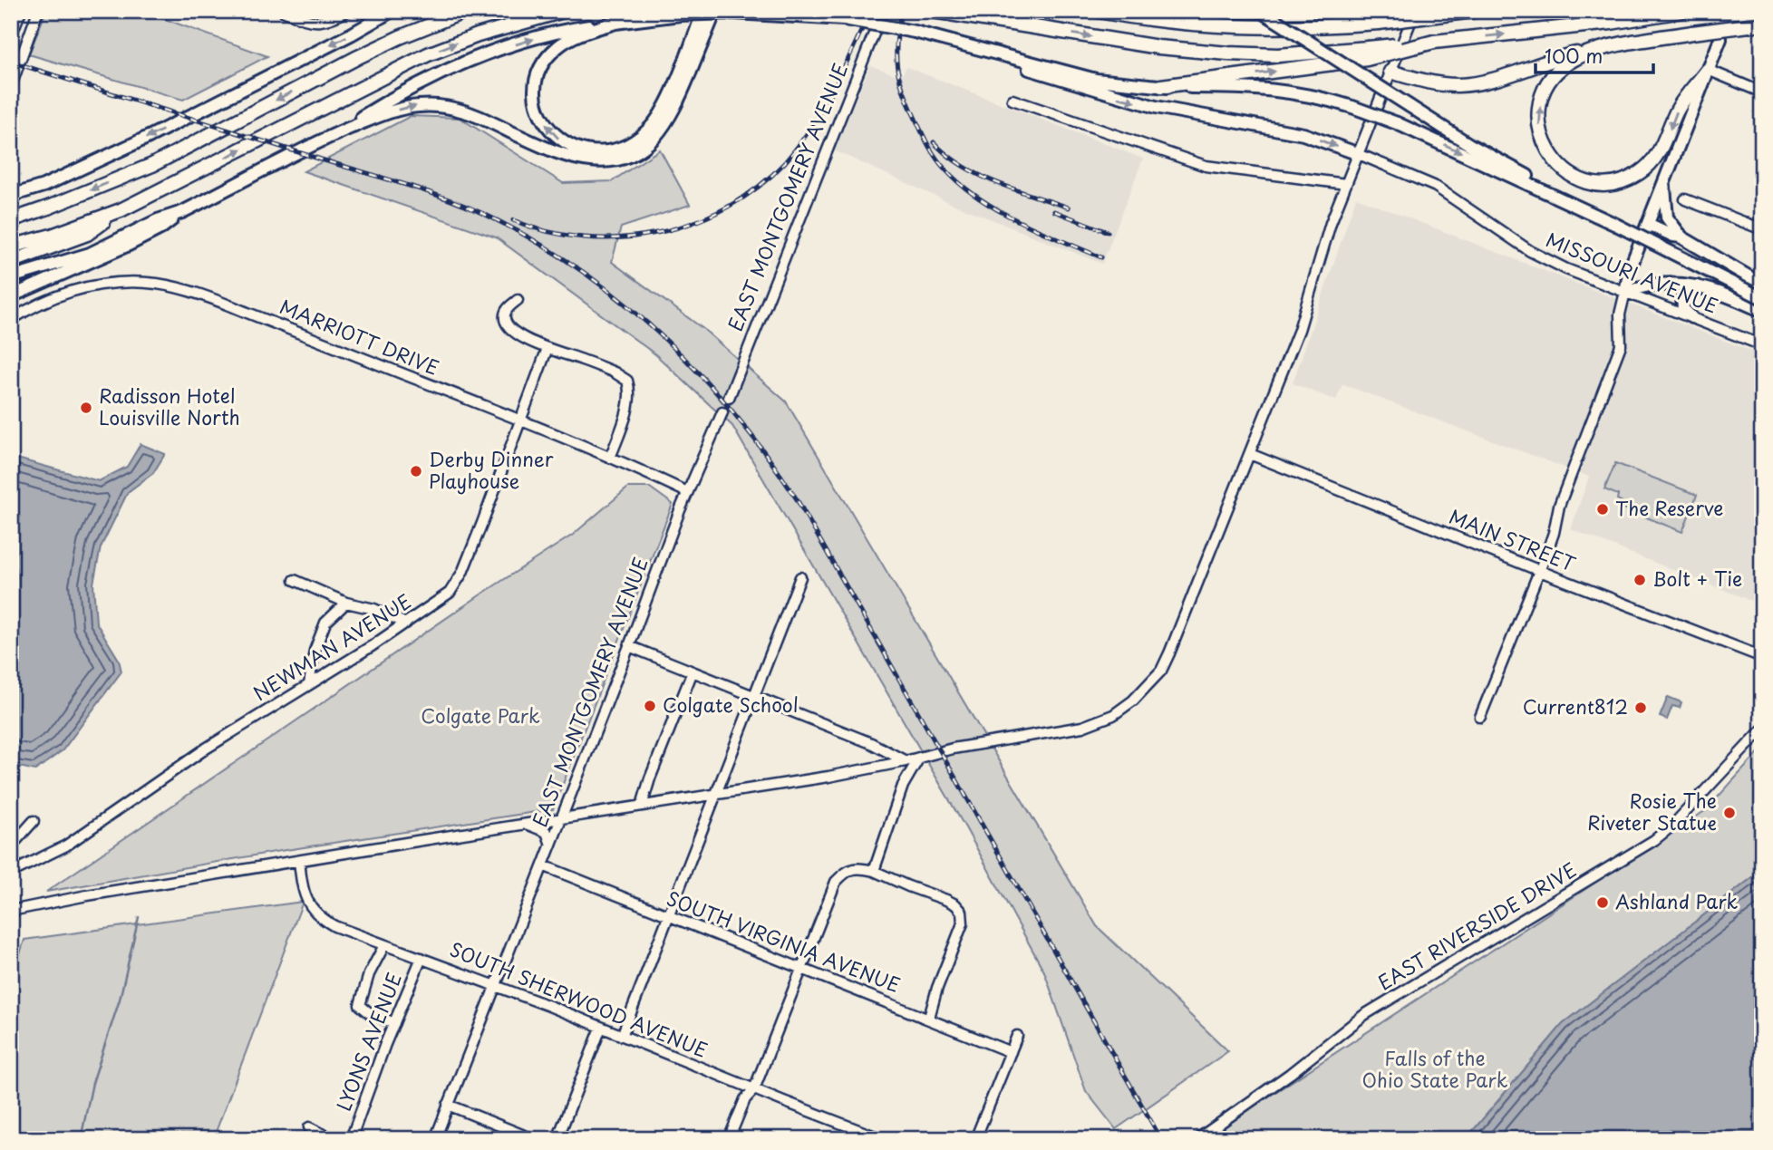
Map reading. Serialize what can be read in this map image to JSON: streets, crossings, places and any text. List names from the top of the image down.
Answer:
{
  "streets": {
    "street": [
      "EAST MONTGOMERY AVENUE",
      "MISSOURI AVENUE",
      "MARRIOTT DRIVE",
      "MAIN STREET",
      "NEWMAN AVENUE",
      "EAST RIVERSIDE DRIVE",
      "SOUTH VIRGINIA AVENUE",
      "SOUTH SHERWOOD AVENUE",
      "LYONS AVENUE"
    ]
  },
  "crossings": [
    ["EAST MONTGOMERY AVENUE", "MARRIOTT DRIVE"],
    ["EAST MONTGOMERY AVENUE", "SOUTH VIRGINIA AVENUE"],
    ["EAST MONTGOMERY AVENUE", "SOUTH SHERWOOD AVENUE"],
    ["MARRIOTT DRIVE", "NEWMAN AVENUE"],
    ["SOUTH SHERWOOD AVENUE", "LYONS AVENUE"]
  ],
  "parks": ["Colgate Park", "Falls of the Ohio State Park"],
  "places": [
    "Radisson Hotel Louisville North",
    "Derby Dinner Playhouse",
    "The Reserve",
    "Bolt + Tie",
    "Colgate School",
    "Current812",
    "Rosie The Riveter Statue",
    "Ashland Park"
  ],
  "scale_bar": "100 m"
}
